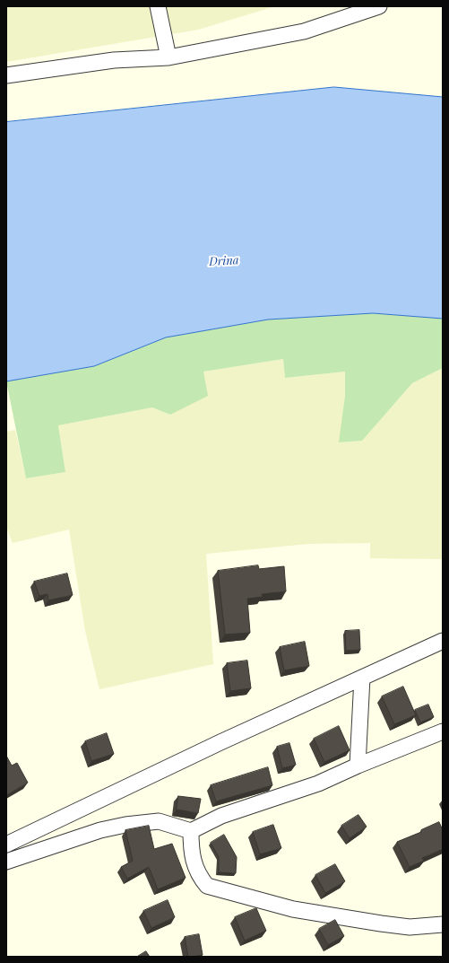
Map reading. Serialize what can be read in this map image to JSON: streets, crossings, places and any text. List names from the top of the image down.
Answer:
{
  "water": ["Drina"]
}
